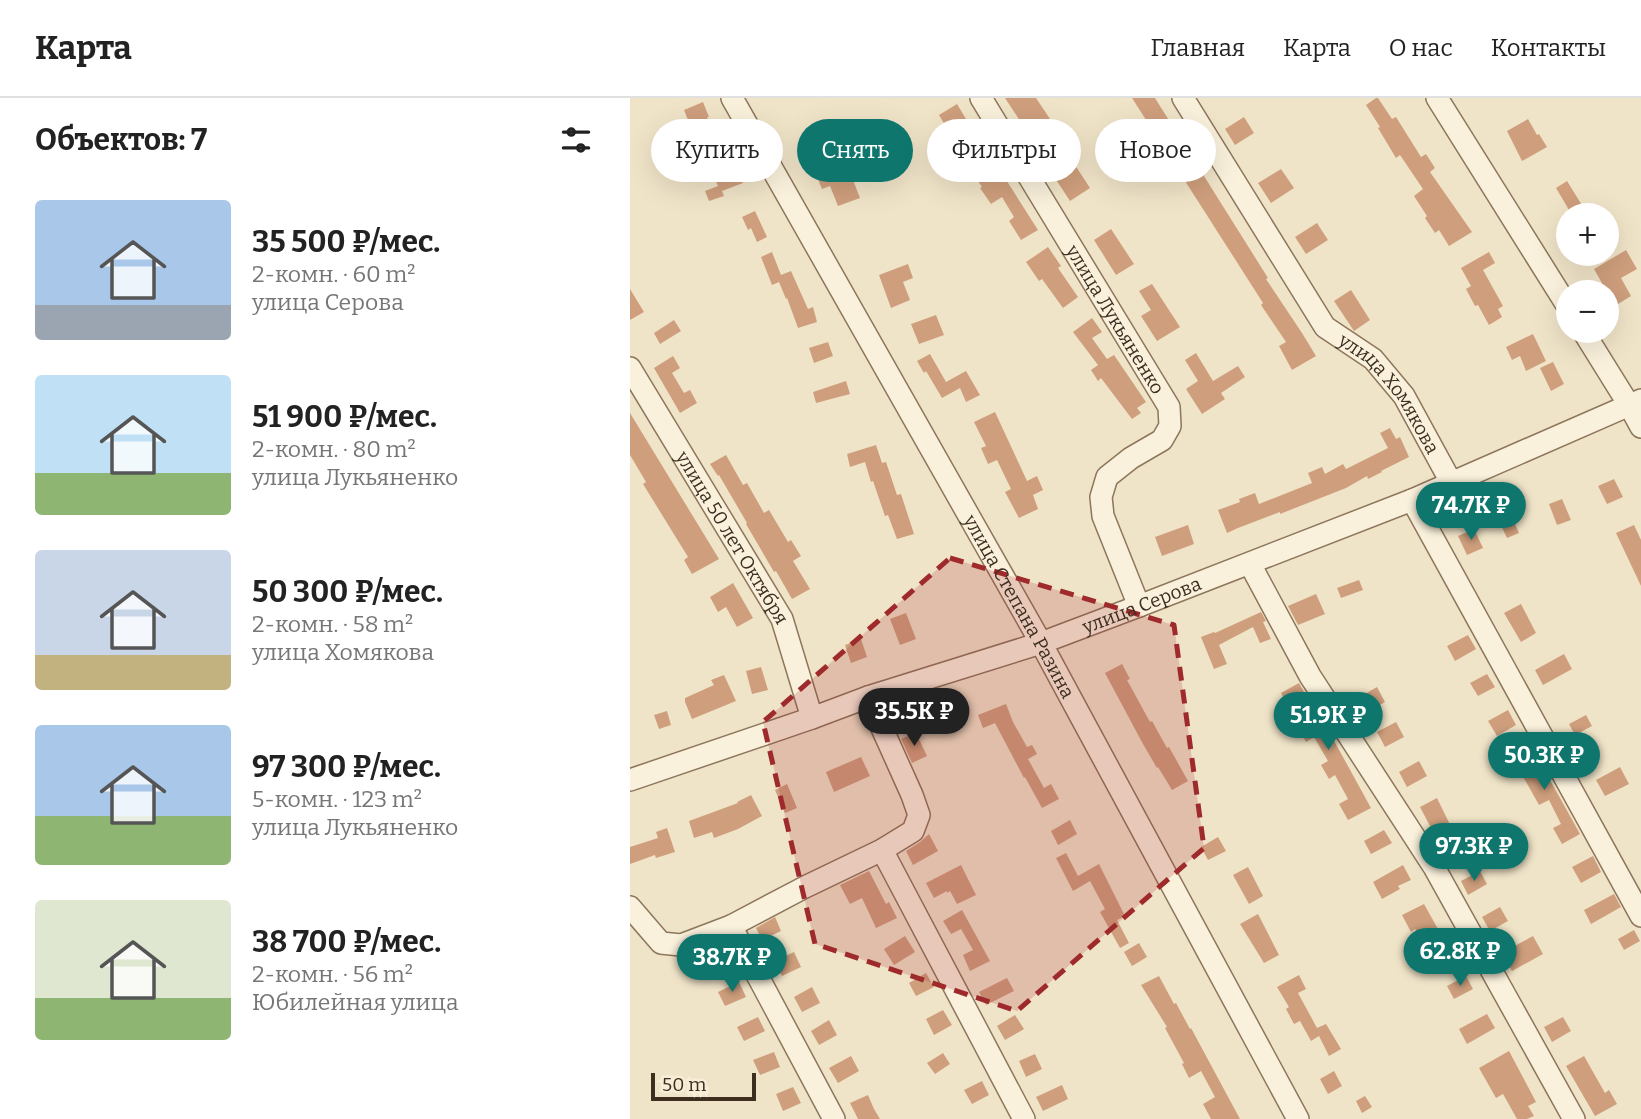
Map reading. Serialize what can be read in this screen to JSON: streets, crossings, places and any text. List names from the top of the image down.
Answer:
{
  "streets": {
    "street": [
      "улица Лукьяненко",
      "улица Хомякова",
      "улица 50 лет Октября",
      "улица Серова",
      "улица Степана Разина"
    ]
  },
  "crossings": [
    ["улица Лукьяненко", "улица Серова"],
    ["улица Хомякова", "улица Серова"],
    ["улица 50 лет Октября", "улица Серова"],
    ["улица Серова", "улица Степана Разина"]
  ],
  "scale_bar": "50 m",
  "page": {
    "header": "Карта",
    "nav": [
      "Главная",
      "Карта",
      "О нас",
      "Контакты"
    ],
    "heading": "Объектов: 7",
    "chip": [
      "Купить",
      "Снять",
      "Фильтры",
      "Новое"
    ],
    "list": [
      {
        "name": "35 500 ₽/мес.",
        "note": "2-комн. · 60 m² · улица Серова"
      },
      {
        "name": "51 900 ₽/мес.",
        "note": "2-комн. · 80 m² · улица Лукьяненко"
      },
      {
        "name": "50 300 ₽/мес.",
        "note": "2-комн. · 58 m² · улица Хомякова"
      },
      {
        "name": "97 300 ₽/мес.",
        "note": "5-комн. · 123 m² · улица Лукьяненко"
      },
      {
        "name": "38 700 ₽/мес.",
        "note": "2-комн. · 56 m² · Юбилейная улица"
      }
    ],
    "map_buttons": ["+", "−"],
    "price": [
      "74.7K ₽",
      "35.5K ₽",
      "51.9K ₽",
      "50.3K ₽",
      "97.3K ₽",
      "62.8K ₽",
      "38.7K ₽"
    ],
    "scale": "50 m"
  }
}
